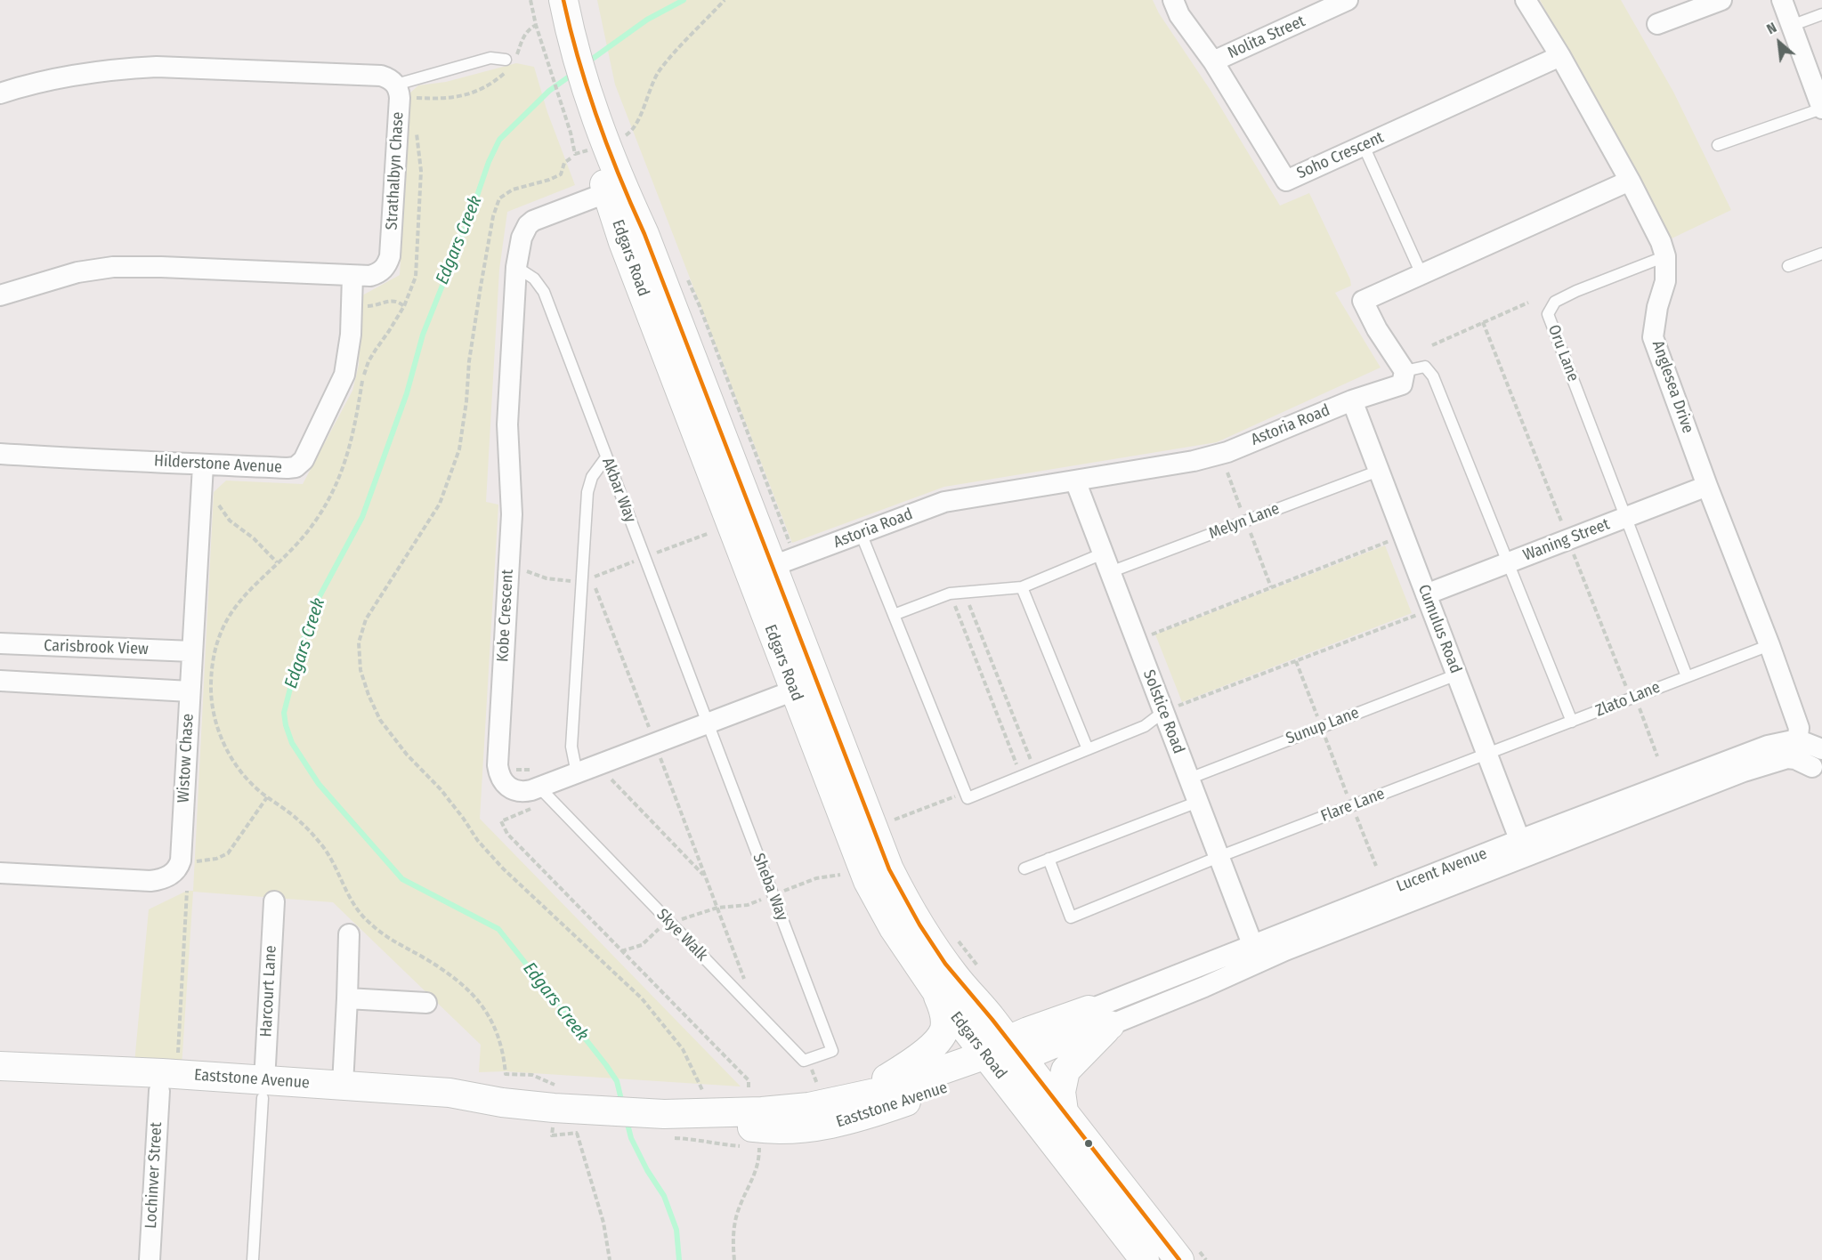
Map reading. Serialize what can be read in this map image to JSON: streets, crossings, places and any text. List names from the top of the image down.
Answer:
{
  "streets": {
    "main road": ["Edgars Road", "Eaststone Avenue"],
    "street": [
      "Nolita Street",
      "Soho Crescent",
      "Strathalbyn Chase",
      "Anglesea Drive",
      "Astoria Road",
      "Hilderstone Avenue",
      "Waning Street",
      "Kobe Crescent",
      "Cumulus Road",
      "Carisbrook View",
      "Solstice Road",
      "Wistow Chase",
      "Lucent Avenue",
      "Harcourt Lane",
      "Lochinver Street"
    ],
    "lane": [
      "Oru Lane",
      "Akbar Way",
      "Melyn Lane",
      "Zlato Lane",
      "Sunup Lane",
      "Flare Lane",
      "Sheba Way",
      "Skye Walk"
    ]
  },
  "crossings": [
    ["Nolita Street", "Soho Crescent"],
    ["Soho Crescent", "Anglesea Drive"],
    ["Strathalbyn Chase", "Hilderstone Avenue"],
    ["Edgars Road", "Astoria Road"],
    ["Edgars Road", "Kobe Crescent"],
    ["Edgars Road", "Eaststone Avenue"],
    ["Oru Lane", "Anglesea Drive"],
    ["Oru Lane", "Waning Street"],
    ["Anglesea Drive", "Waning Street"],
    ["Anglesea Drive", "Zlato Lane"],
    ["Anglesea Drive", "Lucent Avenue"],
    ["Astoria Road", "Cumulus Road"],
    ["Astoria Road", "Solstice Road"],
    ["Hilderstone Avenue", "Wistow Chase"],
    ["Akbar Way", "Kobe Crescent"],
    ["Akbar Way", "Sheba Way"],
    ["Melyn Lane", "Cumulus Road"],
    ["Melyn Lane", "Solstice Road"],
    ["Waning Street", "Cumulus Road"],
    ["Kobe Crescent", "Sheba Way"],
    ["Kobe Crescent", "Skye Walk"],
    ["Cumulus Road", "Zlato Lane"],
    ["Cumulus Road", "Sunup Lane"],
    ["Cumulus Road", "Flare Lane"],
    ["Cumulus Road", "Lucent Avenue"],
    ["Carisbrook View", "Wistow Chase"],
    ["Zlato Lane", "Flare Lane"],
    ["Solstice Road", "Sunup Lane"],
    ["Solstice Road", "Flare Lane"],
    ["Solstice Road", "Lucent Avenue"],
    ["Lucent Avenue", "Eaststone Avenue"],
    ["Sheba Way", "Skye Walk"],
    ["Harcourt Lane", "Eaststone Avenue"],
    ["Eaststone Avenue", "Lochinver Street"]
  ],
  "water": ["Edgars Creek"],
  "north": "top left"
}
